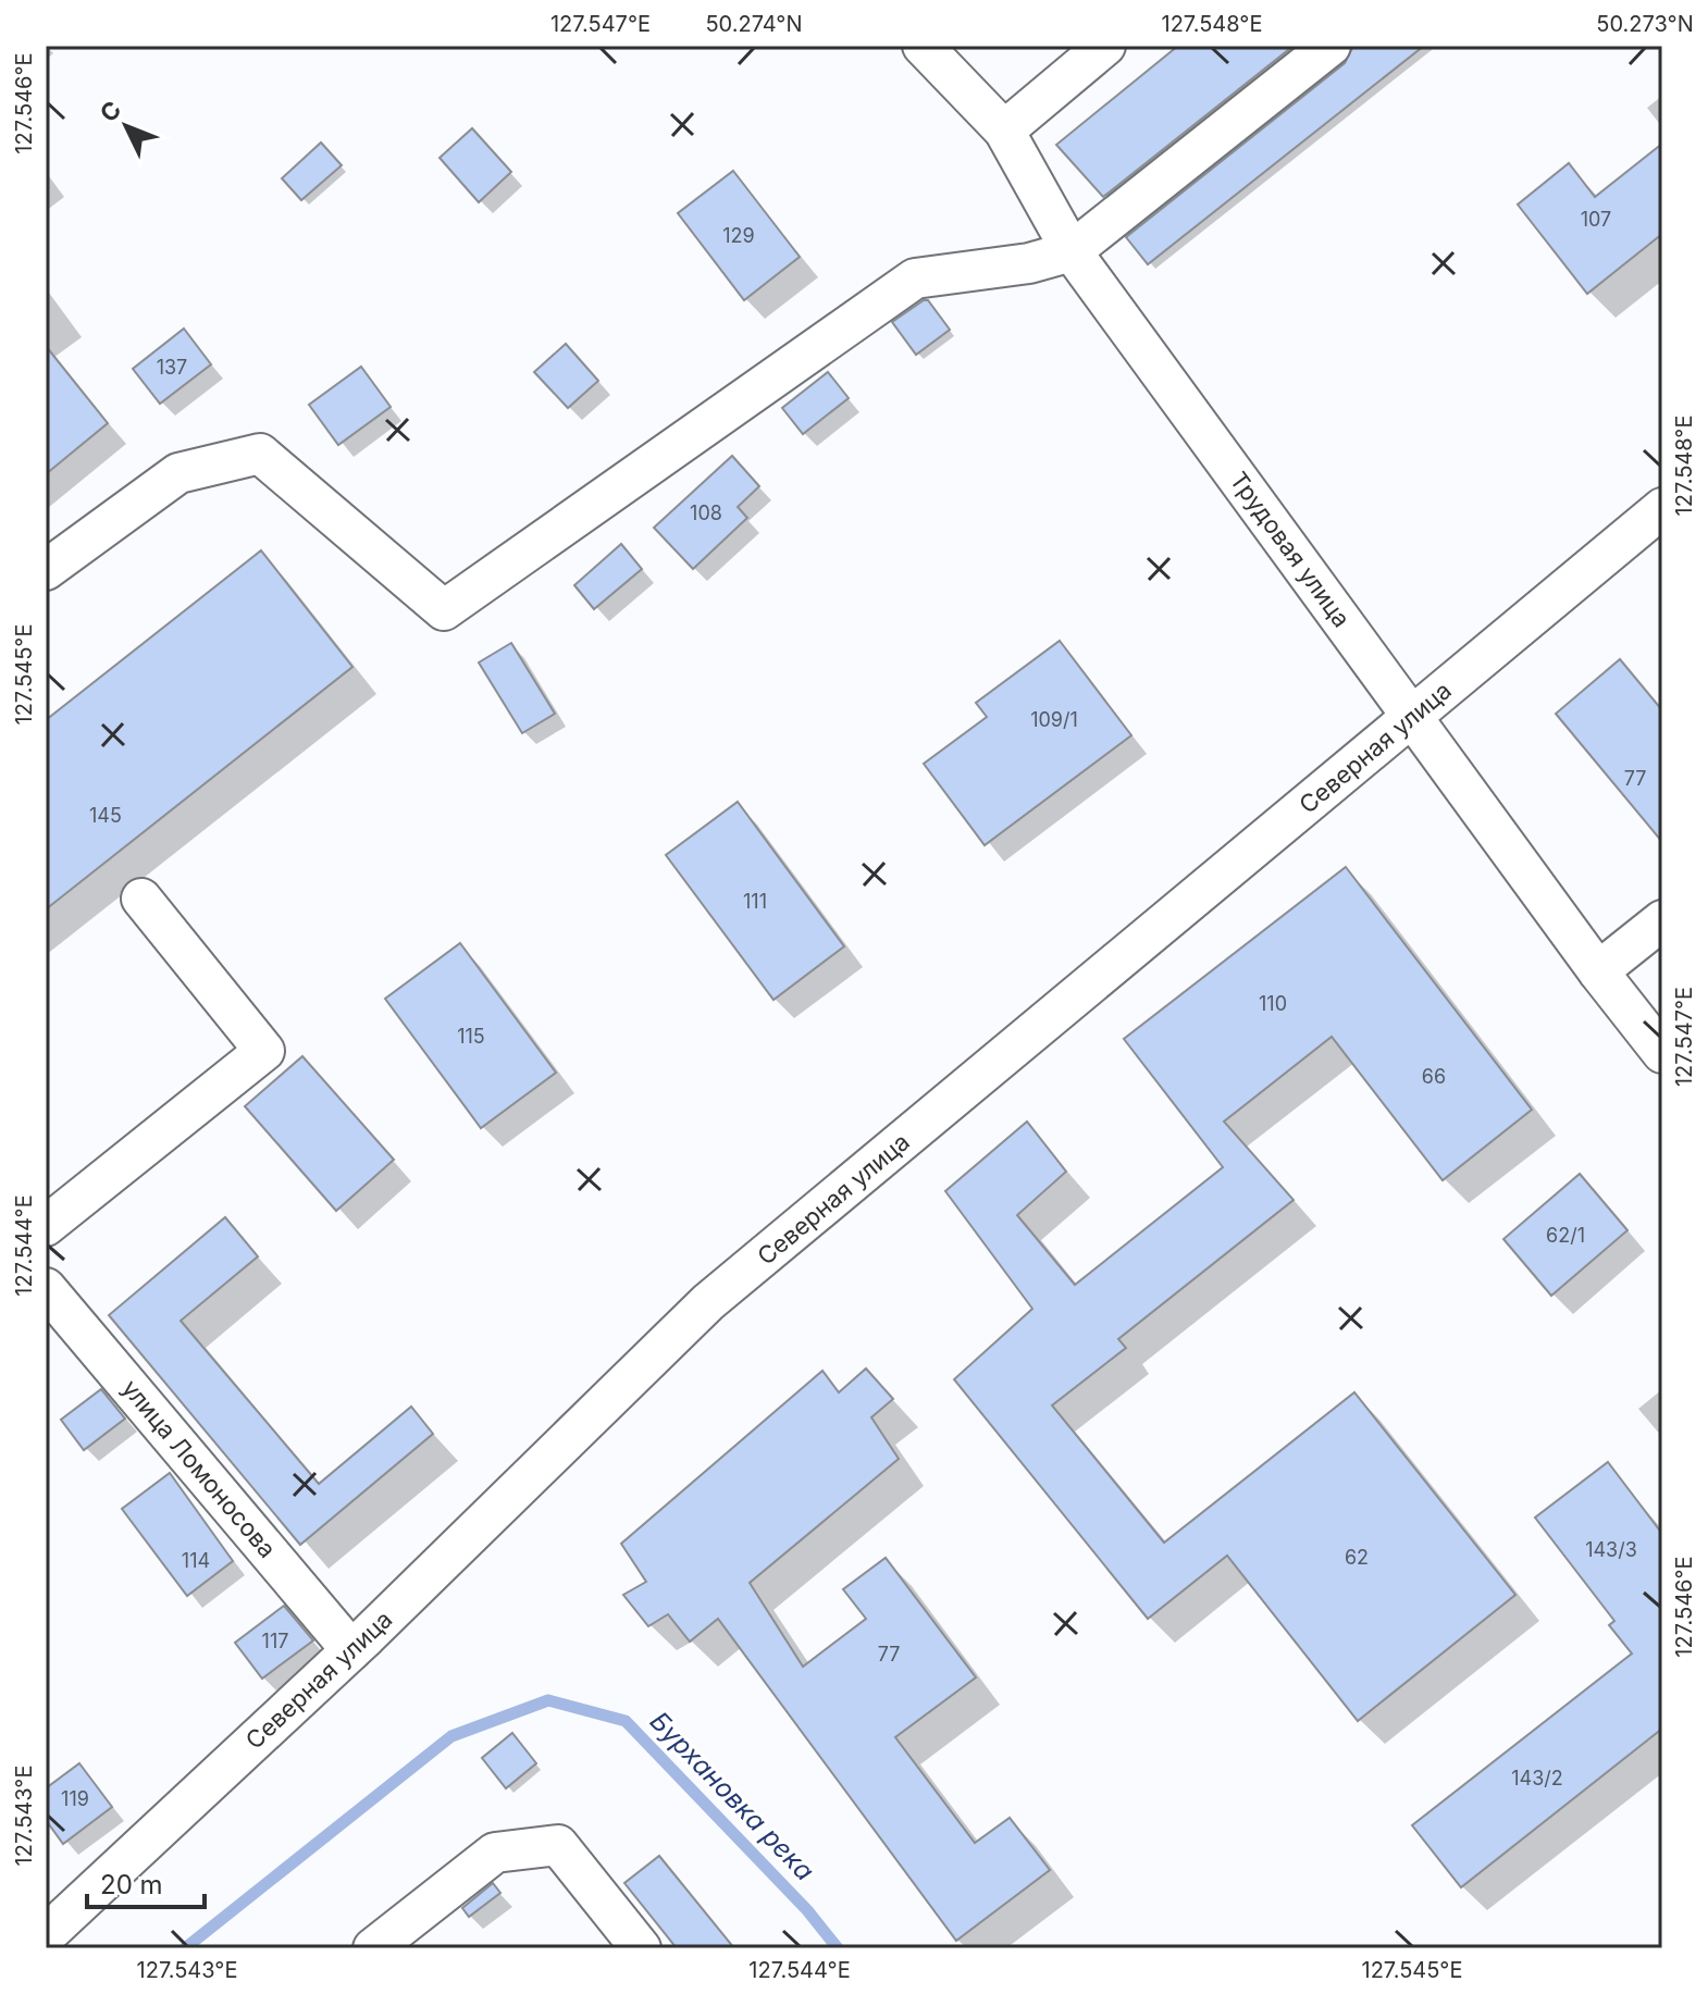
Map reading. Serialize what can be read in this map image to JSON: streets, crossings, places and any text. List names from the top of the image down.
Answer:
{
  "streets": {
    "street": ["Трудовая улица", "Северная улица", "улица Ломоносова"]
  },
  "crossings": [
    ["Трудовая улица", "Северная улица"],
    ["Северная улица", "улица Ломоносова"]
  ],
  "water": ["Бурхановка река"],
  "house_numbers": [
    "107",
    "129",
    "137",
    "108",
    "109/1",
    "77",
    "145",
    "111",
    "110",
    "115",
    "66",
    "62/1",
    "143/3",
    "62",
    "114",
    "117",
    "77",
    "143/2",
    "119"
  ],
  "scale_bar": "20 m",
  "north": "top left",
  "coordinates": [
    "127.547°E",
    "50.274°N",
    "127.548°E",
    "50.273°N",
    "127.546°E",
    "127.545°E",
    "127.544°E",
    "127.543°E"
  ]
}
